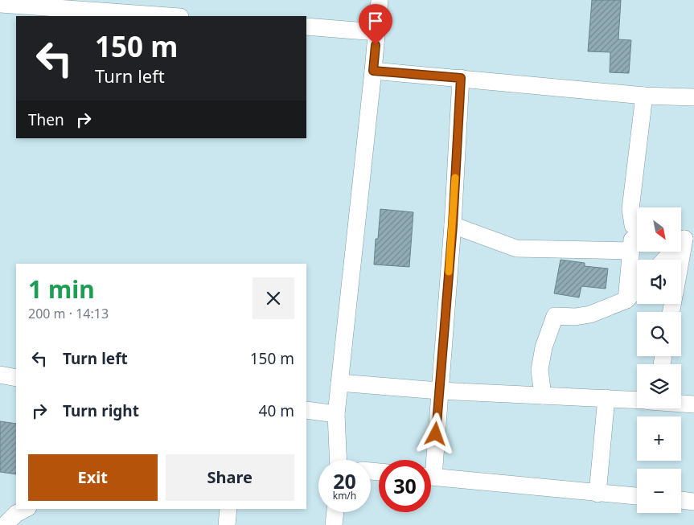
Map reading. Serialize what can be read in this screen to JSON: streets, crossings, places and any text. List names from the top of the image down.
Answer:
{
  "north": "bottom right",
  "page": {
    "turn": ["150 m", "Turn left"],
    "then": "Then",
    "map_buttons": ["+", "−"],
    "heading": ["1 min", "200 m · 14:13"],
    "list": [
      {
        "name": "Turn left",
        "value": "150 m"
      },
      {
        "name": "Turn right",
        "value": "40 m"
      }
    ],
    "buttons": ["Exit", "Share"],
    "speed": "20 km/h",
    "limit": "30"
  }
}
